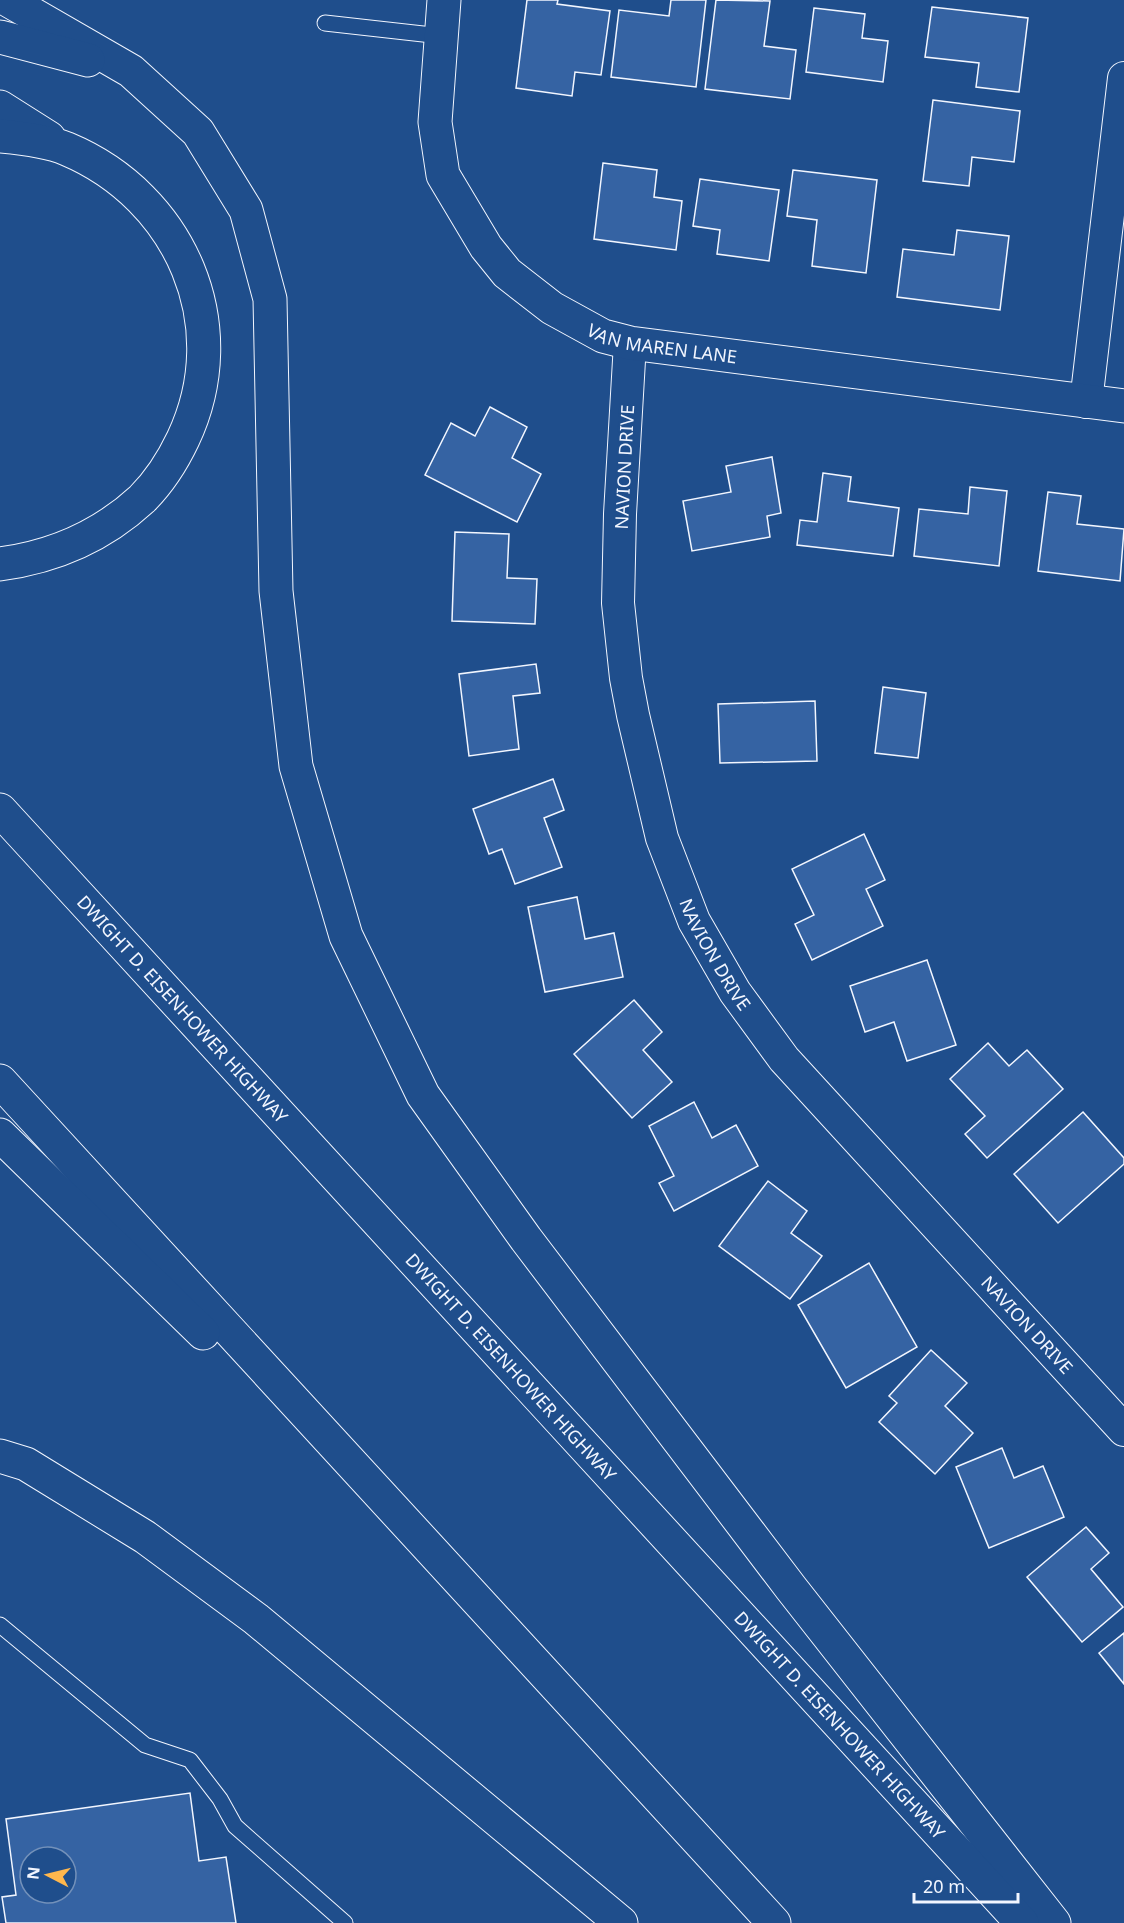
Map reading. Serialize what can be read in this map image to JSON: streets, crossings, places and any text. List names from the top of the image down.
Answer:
{
  "streets": {
    "main road": ["VAN MAREN LANE", "DWIGHT D. EISENHOWER HIGHWAY"],
    "street": ["NAVION DRIVE"]
  },
  "crossings": [
    ["VAN MAREN LANE", "NAVION DRIVE"]
  ],
  "scale_bar": "20 m",
  "north": "left"
}
